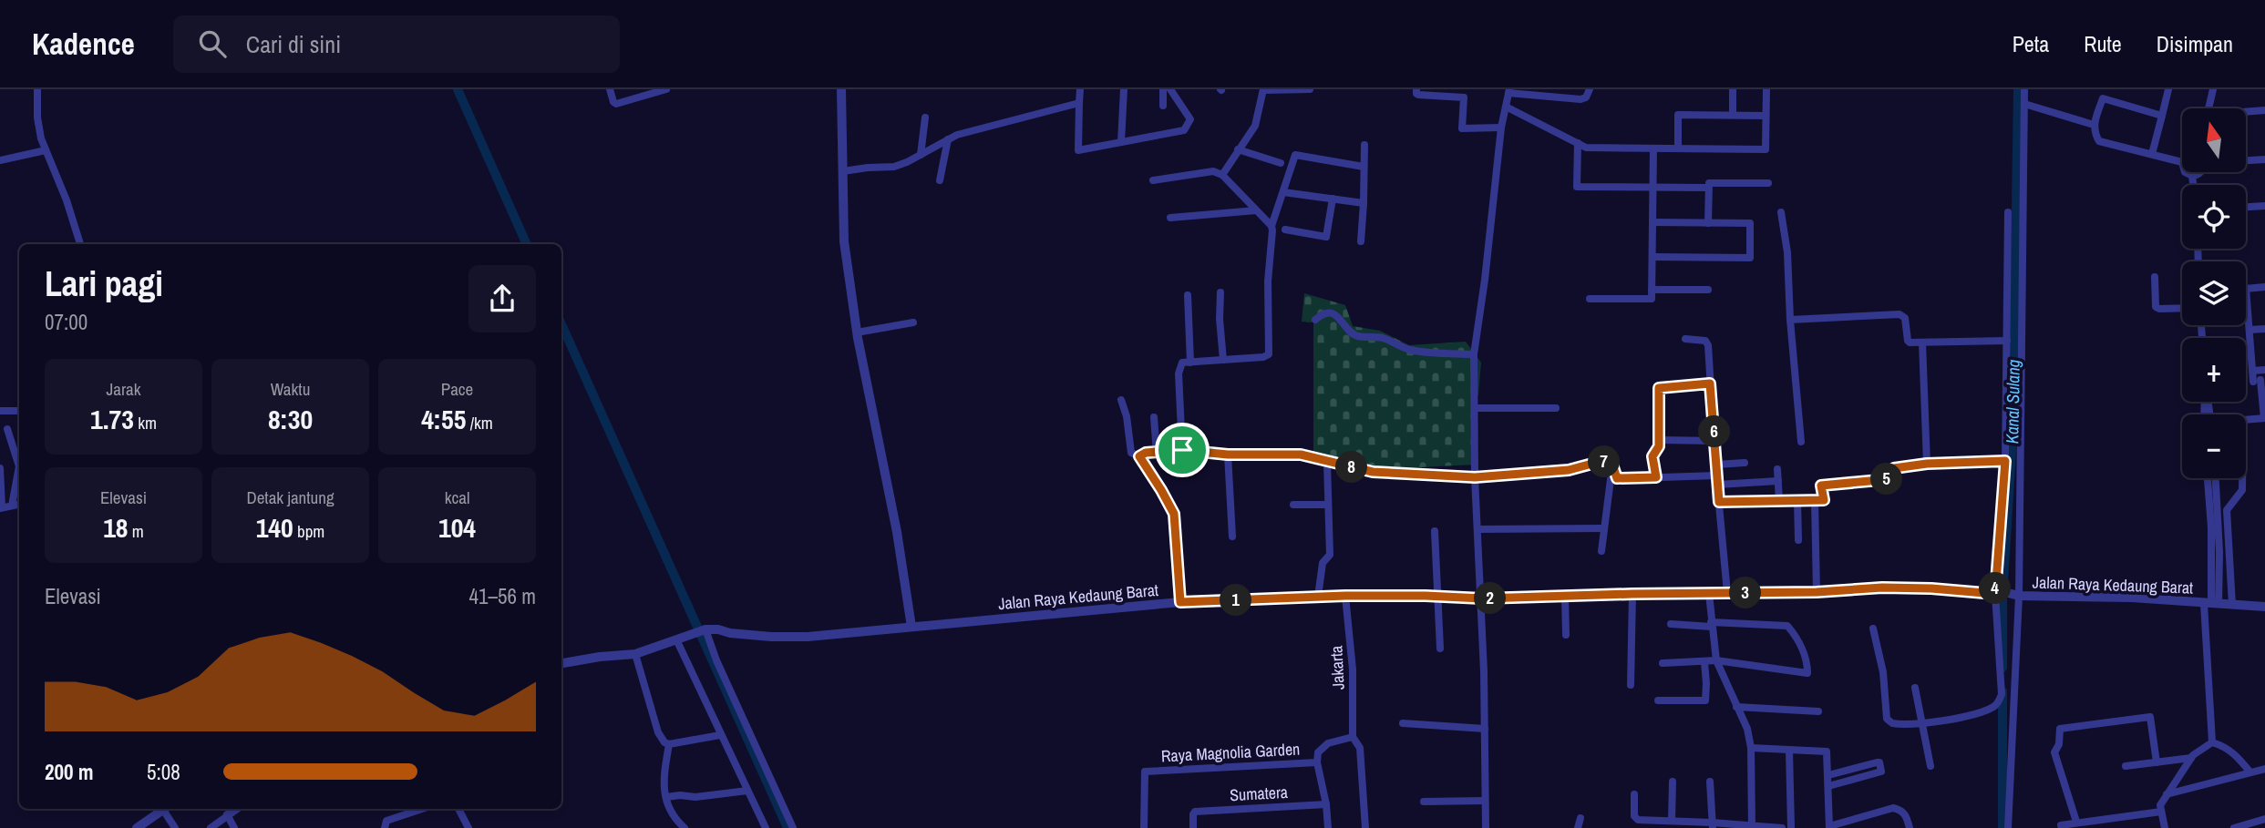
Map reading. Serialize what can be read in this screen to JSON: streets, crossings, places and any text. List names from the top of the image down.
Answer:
{
  "streets": {
    "street": [
      "Jalan Raya Kedaung Barat",
      "Jakarta",
      "Raya Magnolia Garden",
      "Sumatera"
    ]
  },
  "crossings": [
    ["Jalan Raya Kedaung Barat", "Jakarta"]
  ],
  "water": ["Kanal Sulang"],
  "north": "top",
  "page": {
    "header": "Kadence",
    "search": "Cari di sini",
    "nav": ["Peta", "Rute", "Disimpan"],
    "map_buttons": ["+", "−"],
    "heading": ["Lari pagi", "07:00"],
    "stats": [
      ["Jarak", "1.73 km"],
      ["Waktu", "8:30"],
      ["Pace", "4:55 /km"],
      ["Elevasi", "18 m"],
      ["Detak jantung", "140 bpm"],
      ["kcal", "104"]
    ],
    "pins": [
      "6",
      "7",
      "8",
      "5",
      "4",
      "3",
      "2",
      "1"
    ],
    "chart": ["Elevasi", "41–56 m"],
    "list": [
      {
        "name": "200 m",
        "note": "5:08"
      }
    ]
  }
}
